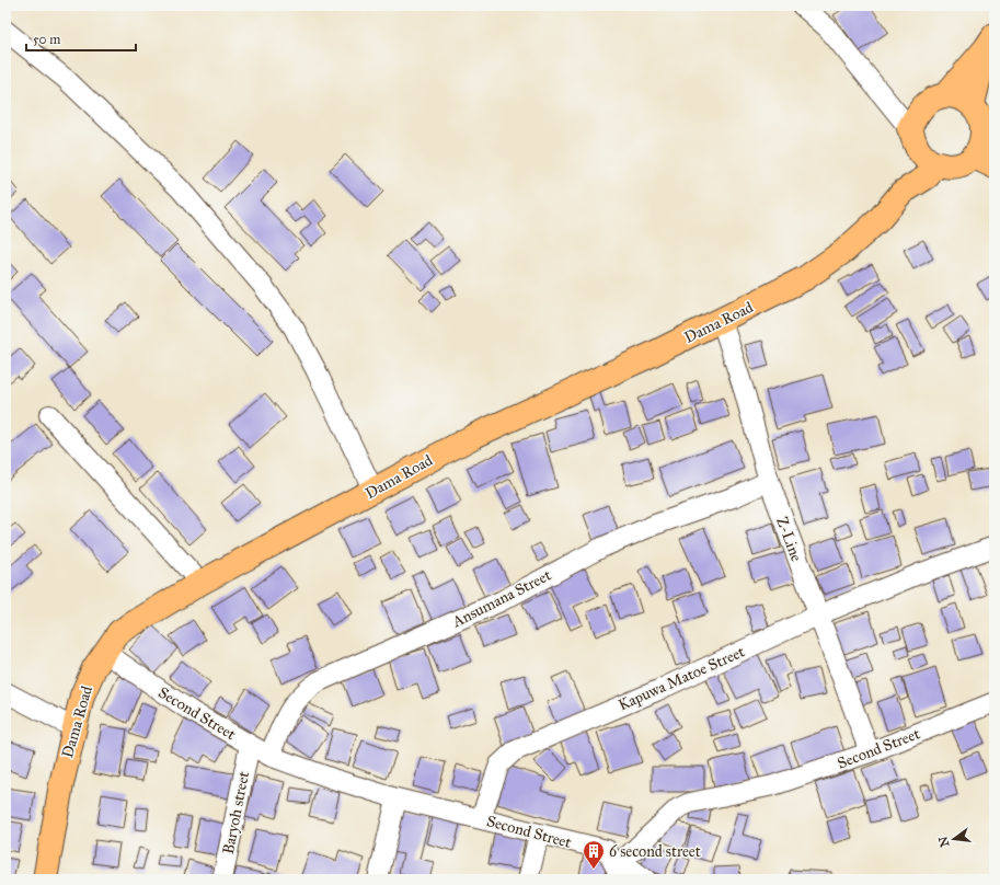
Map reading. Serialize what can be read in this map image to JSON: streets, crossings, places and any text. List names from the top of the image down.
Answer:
{
  "streets": {
    "highway": ["Dama Road"],
    "street": [
      "Z-Line",
      "Ansumana Street",
      "Kapuwa Matoe Street",
      "Second Street",
      "Baryoh street"
    ]
  },
  "crossings": [
    ["Dama Road", "Z-Line"],
    ["Dama Road", "Second Street"],
    ["Z-Line", "Ansumana Street"],
    ["Z-Line", "Kapuwa Matoe Street"],
    ["Z-Line", "Second Street"],
    ["Ansumana Street", "Second Street"],
    ["Kapuwa Matoe Street", "Second Street"],
    ["Second Street", "Baryoh street"]
  ],
  "places": {
    "building": ["6 second street"]
  },
  "scale_bar": "50 m",
  "north": "left"
}
